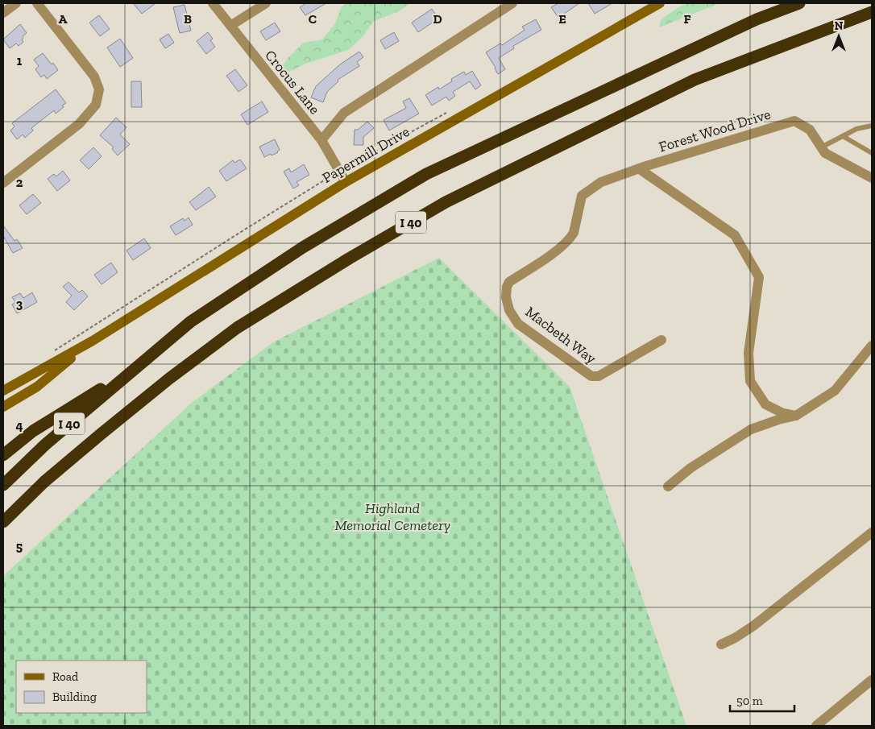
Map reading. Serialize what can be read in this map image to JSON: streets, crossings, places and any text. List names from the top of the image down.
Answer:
{
  "streets": {
    "highway": ["I 40"],
    "main road": ["Papermill Drive"],
    "street": ["Crocus Lane", "Forest Wood Drive", "Macbeth Way"]
  },
  "crossings": [
    ["Crocus Lane", "Papermill Drive"],
    ["Forest Wood Drive", "Macbeth Way"]
  ],
  "parks": ["Highland Memorial Cemetery"],
  "legend": ["Road", "Building"],
  "scale_bar": "50 m",
  "north": "top",
  "grid": {
    "columns": [
      "A",
      "B",
      "C",
      "D",
      "E",
      "F"
    ],
    "rows": [
      "1",
      "2",
      "3",
      "4",
      "5"
    ]
  }
}
